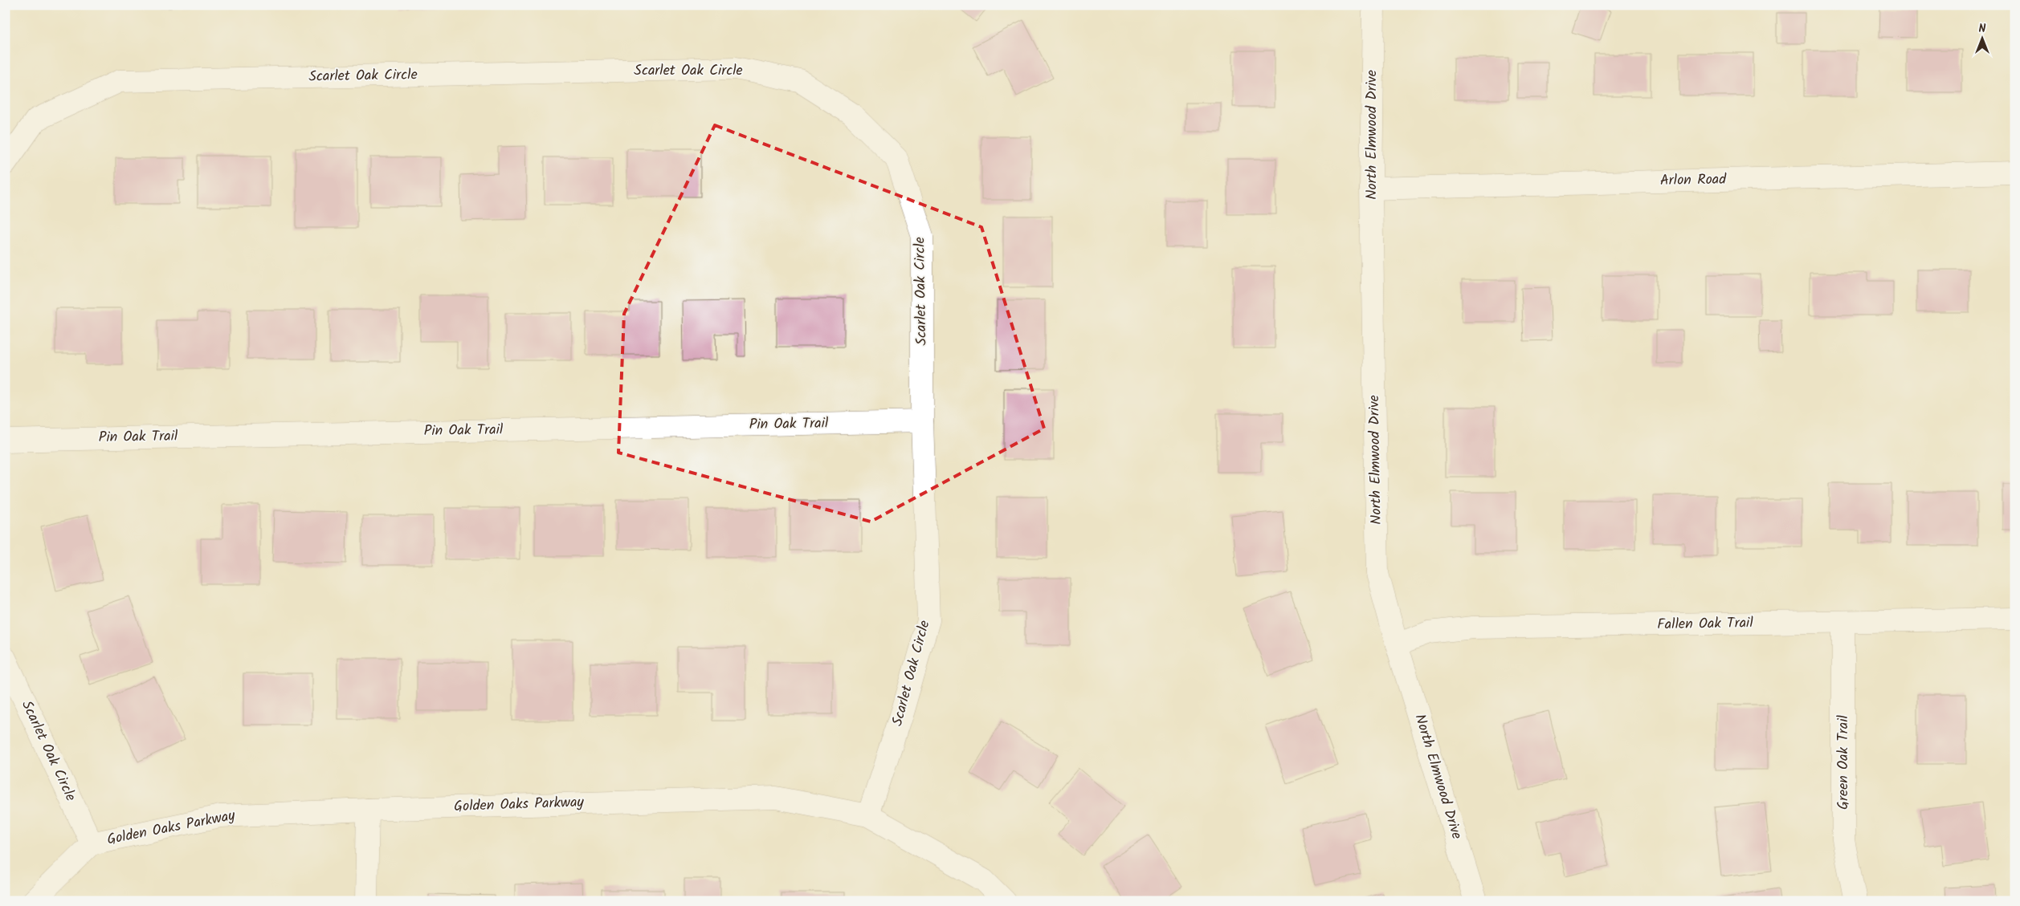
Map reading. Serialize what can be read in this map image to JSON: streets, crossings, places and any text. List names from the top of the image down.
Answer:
{
  "streets": {
    "street": [
      "Scarlet Oak Circle",
      "North Elmwood Drive",
      "Arlon Road",
      "Pin Oak Trail",
      "Fallen Oak Trail",
      "Green Oak Trail",
      "Golden Oaks Parkway"
    ]
  },
  "crossings": [
    ["Scarlet Oak Circle", "Pin Oak Trail"],
    ["Scarlet Oak Circle", "Golden Oaks Parkway"],
    ["North Elmwood Drive", "Arlon Road"],
    ["North Elmwood Drive", "Fallen Oak Trail"],
    ["Fallen Oak Trail", "Green Oak Trail"]
  ],
  "north": "top"
}
